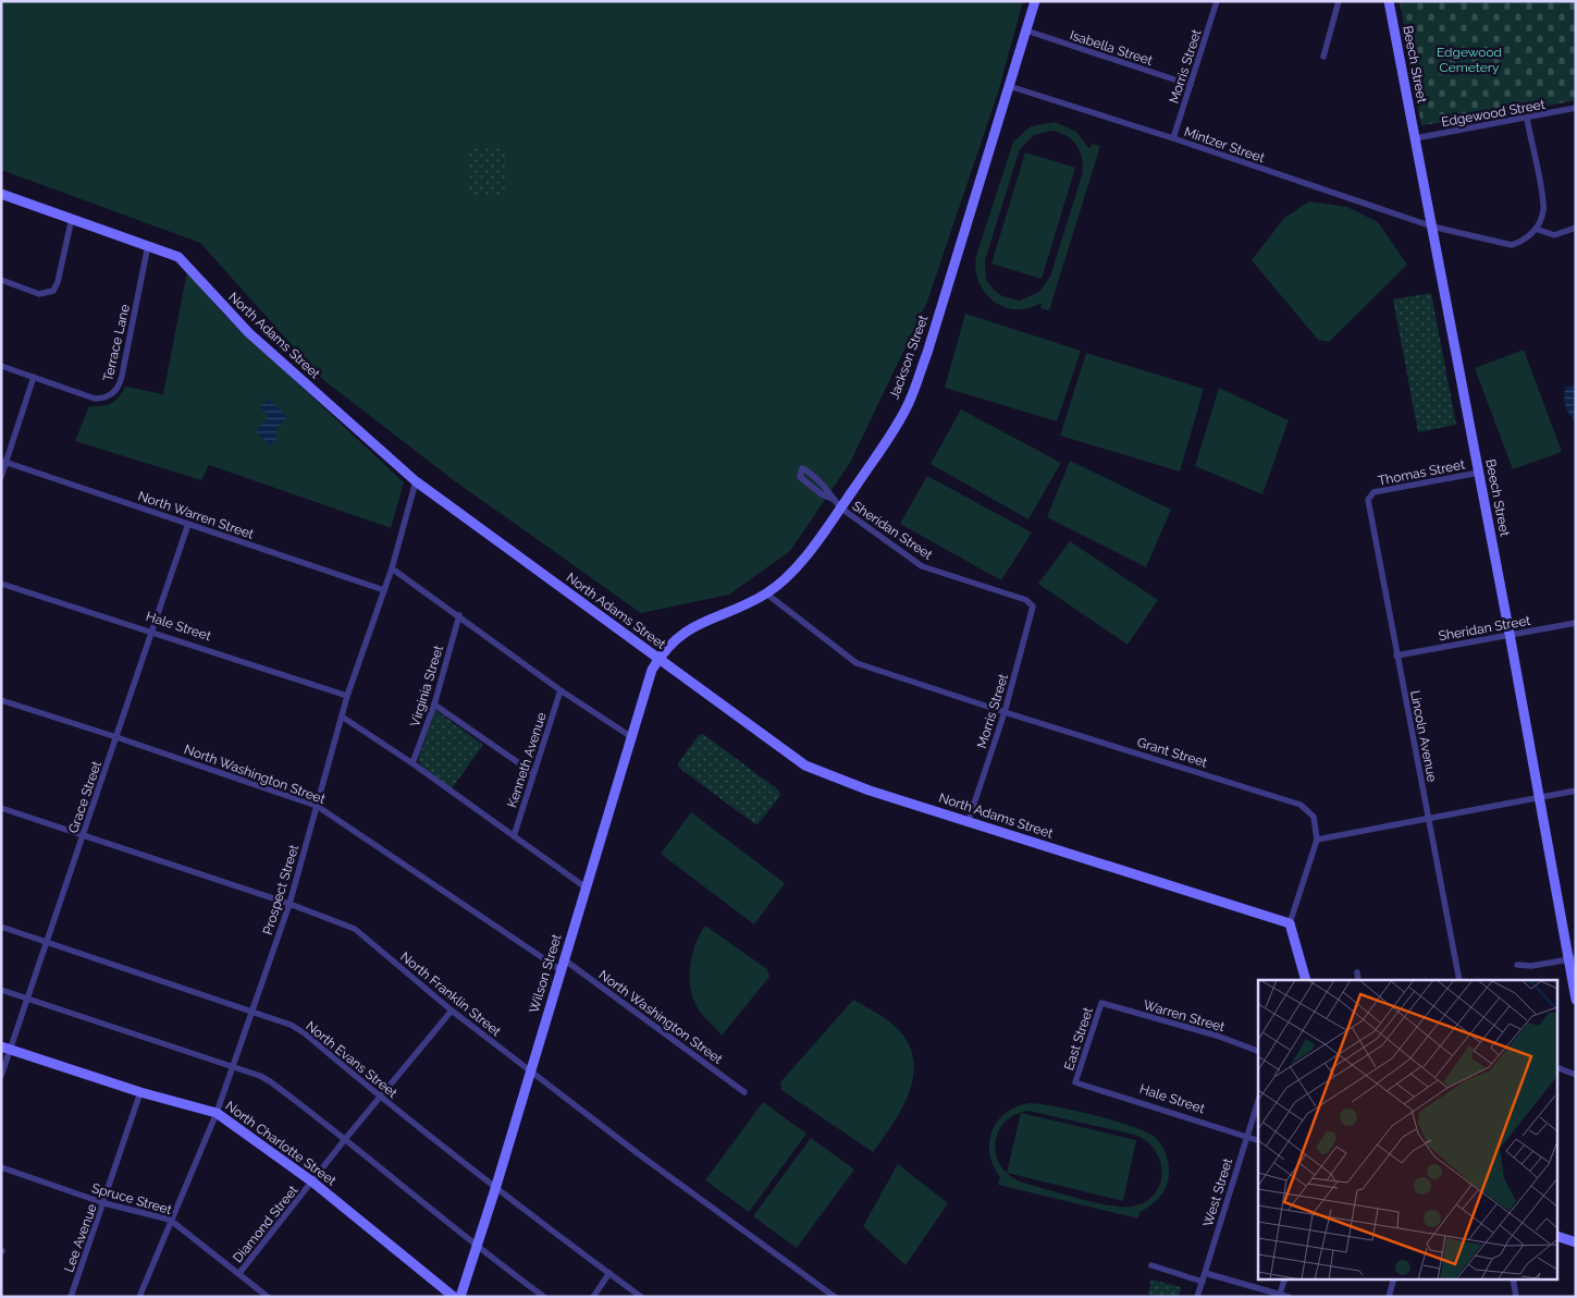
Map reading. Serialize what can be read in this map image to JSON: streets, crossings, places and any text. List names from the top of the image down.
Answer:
{
  "streets": {
    "street": [
      "Isabella Street",
      "Beech Street",
      "Morris Street",
      "Edgewood Street",
      "Mintzer Street",
      "North Adams Street",
      "Terrace Lane",
      "Jackson Street",
      "Thomas Street",
      "North Warren Street",
      "Sheridan Street",
      "Hale Street",
      "Virginia Street",
      "Lincoln Avenue",
      "Grant Street",
      "Kenneth Avenue",
      "North Washington Street",
      "Grace Street",
      "Prospect Street",
      "Wilson Street",
      "North Franklin Street",
      "Warren Street",
      "East Street",
      "North Evans Street",
      "North Charlotte Street",
      "West Street",
      "Spruce Street",
      "Diamond Street",
      "Lee Avenue"
    ]
  },
  "crossings": [
    ["Isabella Street", "Morris Street"],
    ["Isabella Street", "Jackson Street"],
    ["Beech Street", "Edgewood Street"],
    ["Beech Street", "Mintzer Street"],
    ["Beech Street", "Thomas Street"],
    ["Beech Street", "Sheridan Street"],
    ["Morris Street", "Mintzer Street"],
    ["Morris Street", "North Adams Street"],
    ["Morris Street", "Sheridan Street"],
    ["Morris Street", "Grant Street"],
    ["Mintzer Street", "Jackson Street"],
    ["North Adams Street", "Terrace Lane"],
    ["North Adams Street", "Jackson Street"],
    ["North Adams Street", "Prospect Street"],
    ["North Adams Street", "Wilson Street"],
    ["Jackson Street", "Sheridan Street"],
    ["Jackson Street", "Grant Street"],
    ["Jackson Street", "Wilson Street"],
    ["Thomas Street", "Lincoln Avenue"],
    ["North Warren Street", "Grace Street"],
    ["North Warren Street", "Prospect Street"],
    ["Sheridan Street", "Lincoln Avenue"],
    ["Hale Street", "Grace Street"],
    ["Hale Street", "Prospect Street"],
    ["Hale Street", "East Street"],
    ["Hale Street", "West Street"],
    ["North Washington Street", "Grace Street"],
    ["North Washington Street", "Prospect Street"],
    ["North Washington Street", "Wilson Street"],
    ["Grace Street", "North Franklin Street"],
    ["Grace Street", "North Evans Street"],
    ["Grace Street", "North Charlotte Street"],
    ["Prospect Street", "North Franklin Street"],
    ["Prospect Street", "North Evans Street"],
    ["Prospect Street", "North Charlotte Street"],
    ["Prospect Street", "Spruce Street"],
    ["Wilson Street", "North Franklin Street"],
    ["Wilson Street", "North Evans Street"],
    ["North Franklin Street", "Diamond Street"],
    ["Warren Street", "East Street"],
    ["North Evans Street", "Diamond Street"],
    ["North Charlotte Street", "Diamond Street"],
    ["North Charlotte Street", "Lee Avenue"],
    ["Spruce Street", "Diamond Street"],
    ["Spruce Street", "Lee Avenue"]
  ],
  "parks": ["Edgewood Cemetery"]
}
